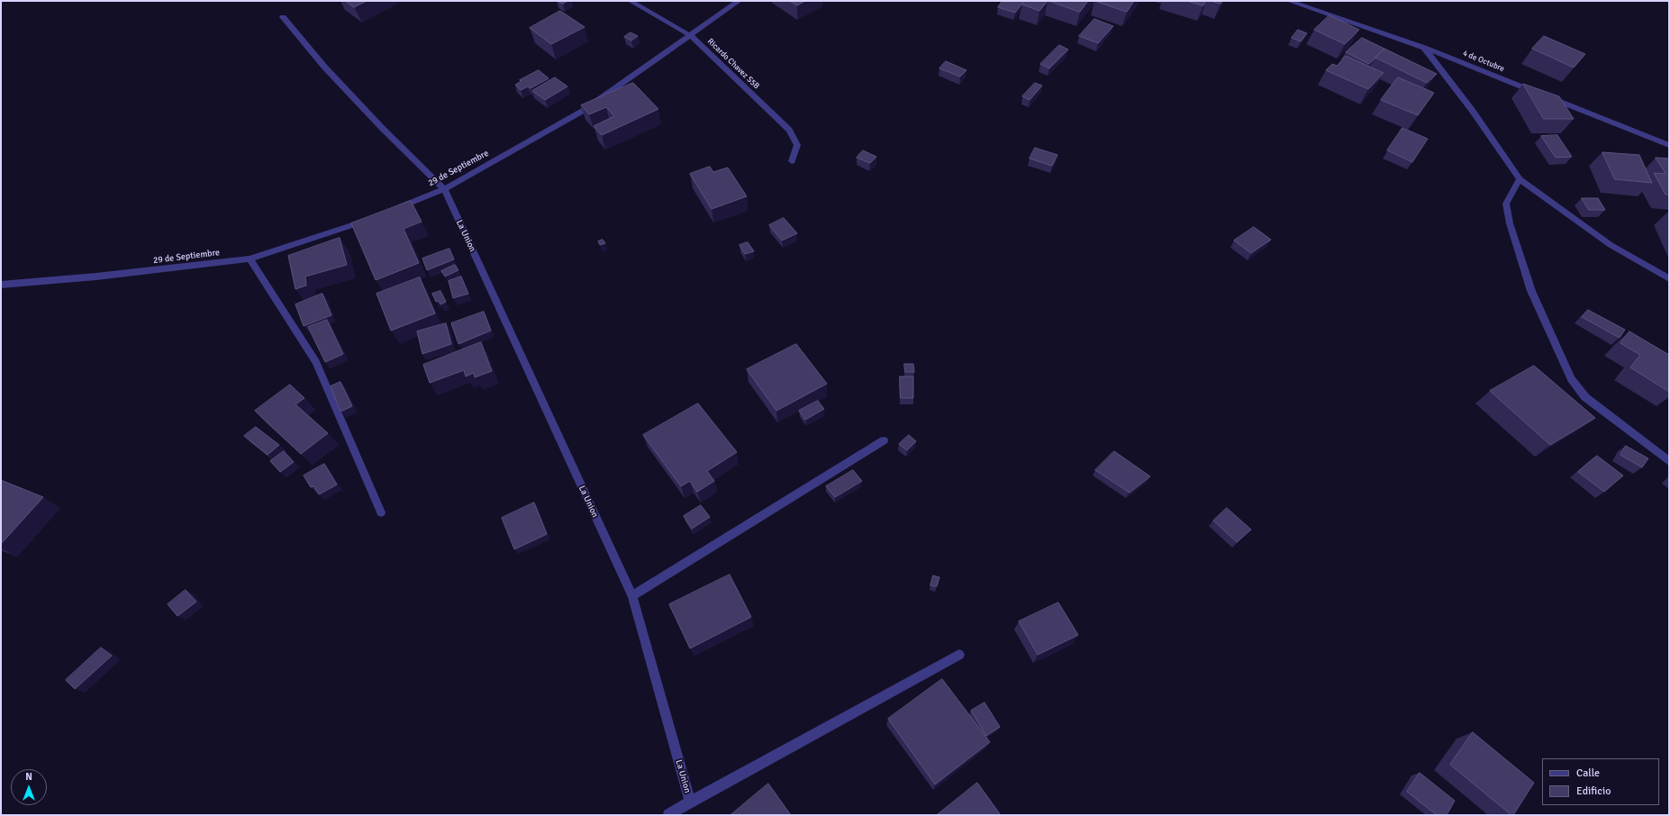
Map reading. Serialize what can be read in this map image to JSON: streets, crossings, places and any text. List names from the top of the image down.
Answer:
{
  "streets": {
    "street": [
      "4 de Octubre",
      "Ricardo Chavez S5B",
      "29 de Septiembre",
      "La Union"
    ]
  },
  "crossings": [
    ["Ricardo Chavez S5B", "29 de Septiembre"],
    ["29 de Septiembre", "La Union"]
  ],
  "legend": ["Calle", "Edificio"],
  "north": "top"
}
